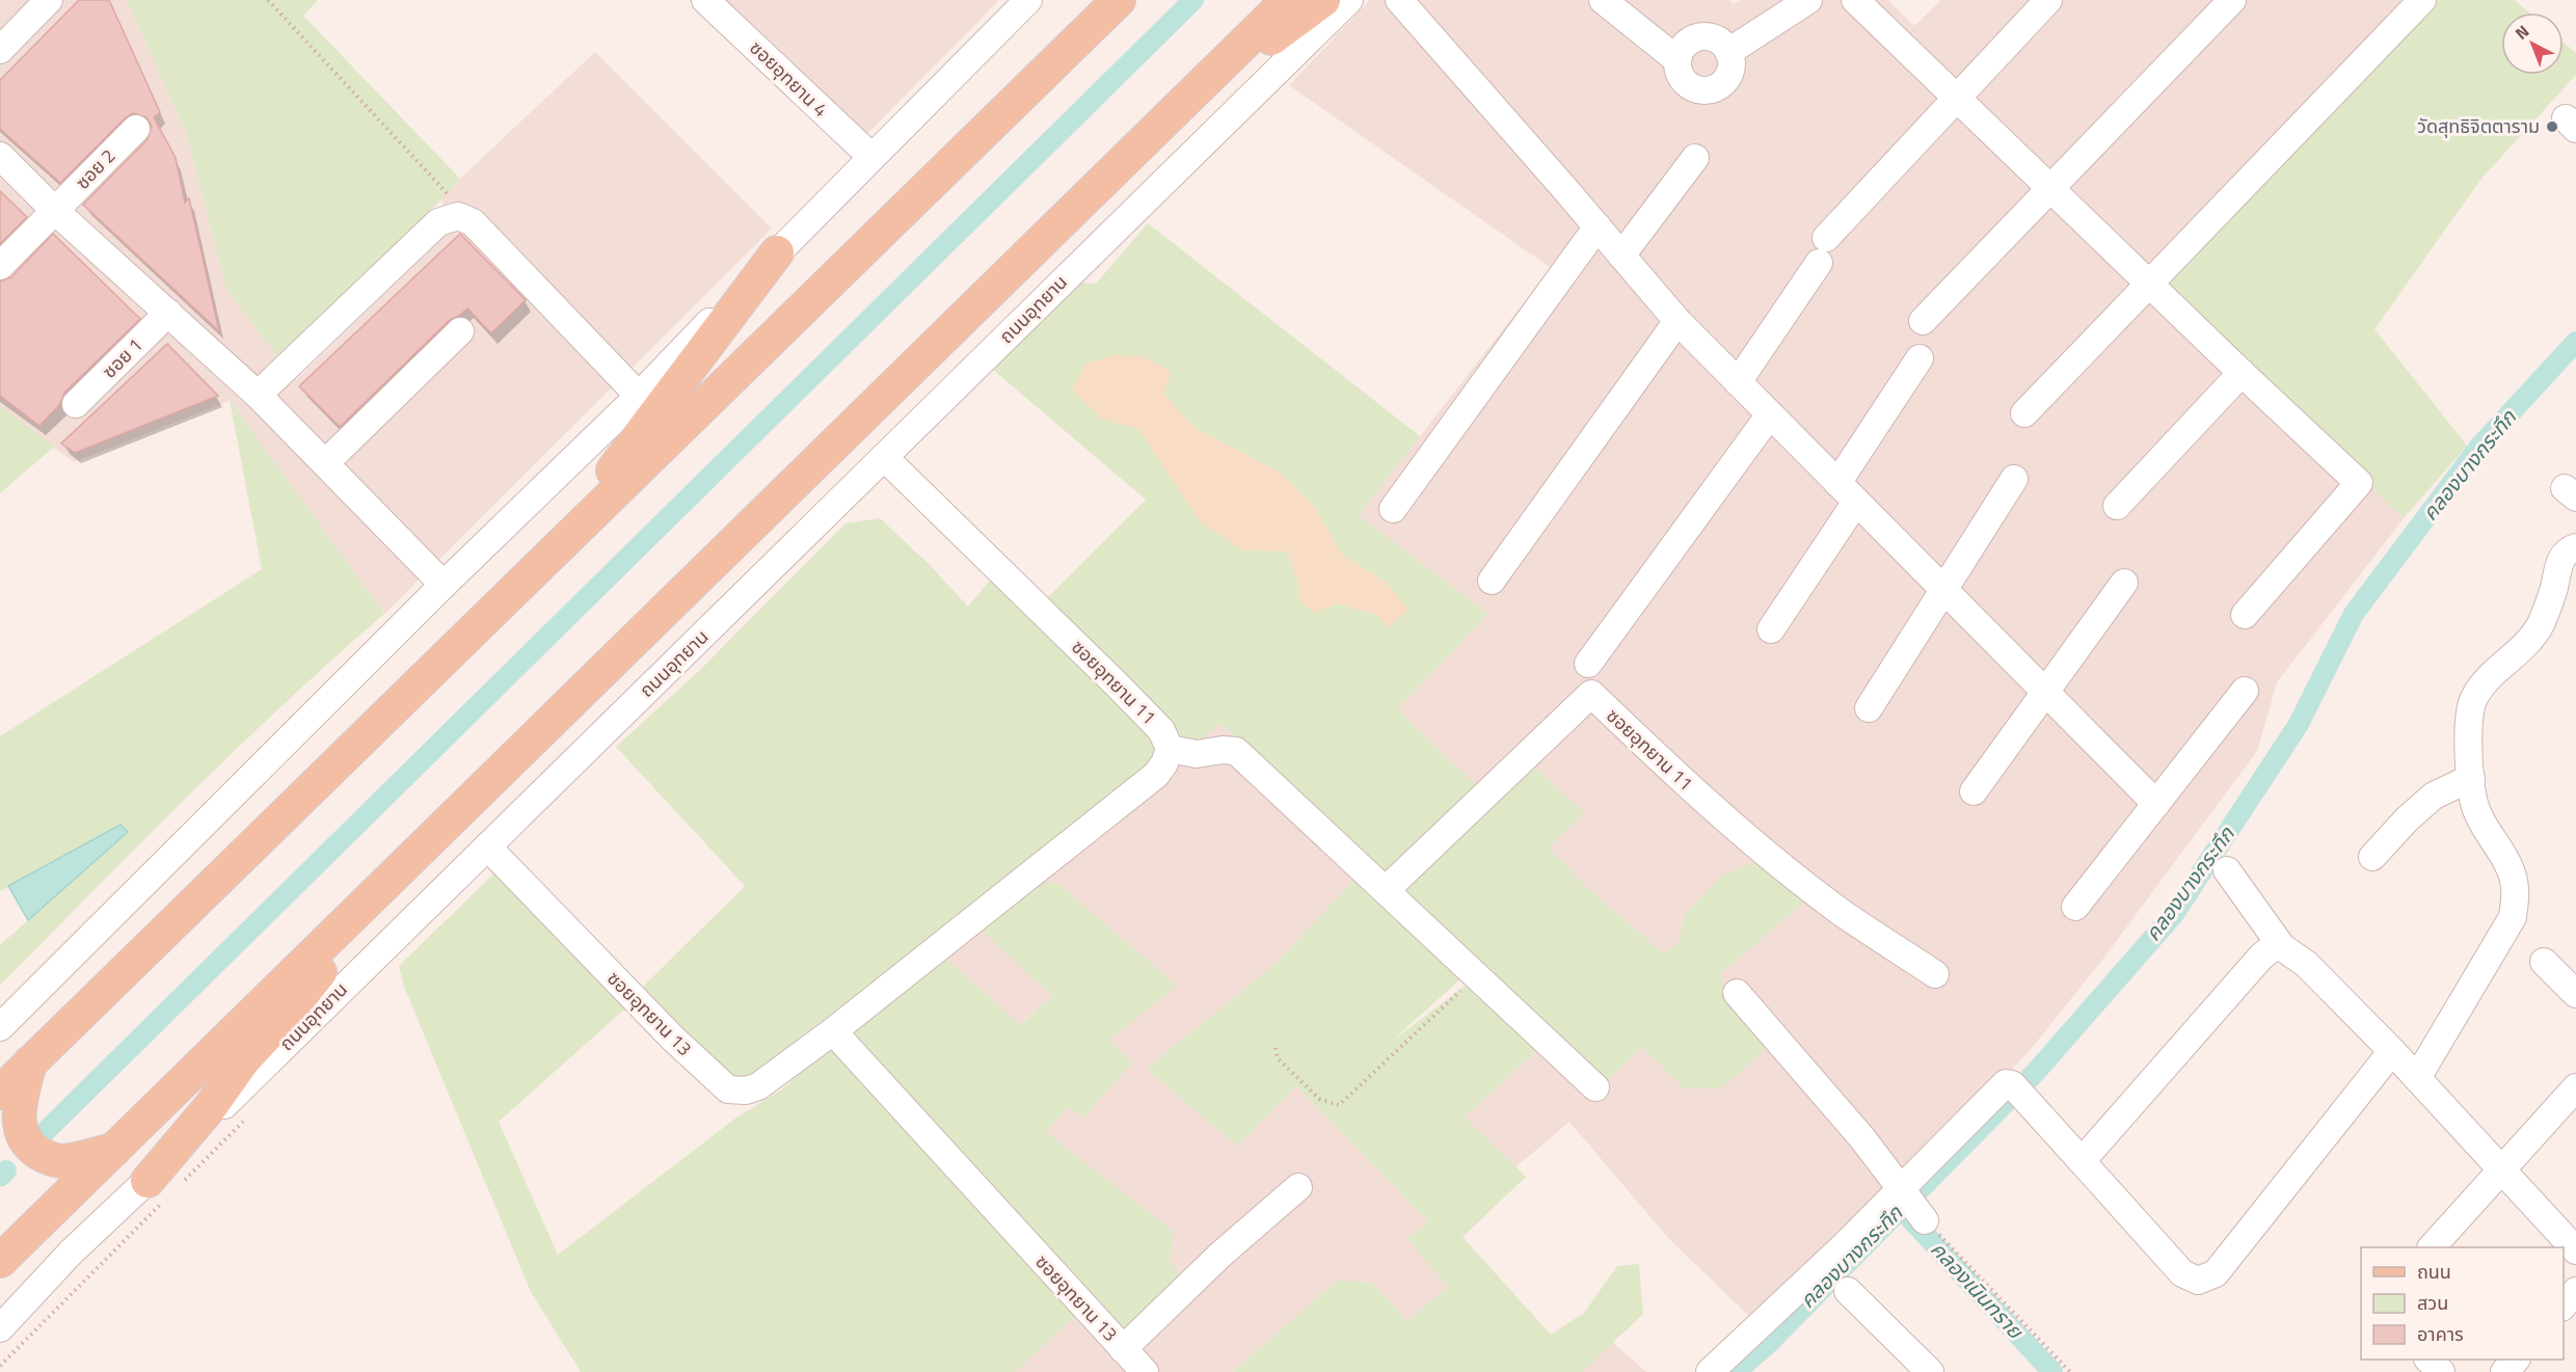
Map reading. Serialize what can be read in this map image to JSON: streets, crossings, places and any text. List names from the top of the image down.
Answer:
{
  "streets": {
    "street": [
      "ซอยอุทยาน 4",
      "ซอย 2",
      "ถนนอุทยาน",
      "ซอย 1",
      "ซอยอุทยาน 11",
      "ซอยอุทยาน 13"
    ]
  },
  "crossings": [
    ["ถนนอุทยาน", "ซอยอุทยาน 11"],
    ["ถนนอุทยาน", "ซอยอุทยาน 13"],
    ["ซอยอุทยาน 11", "ซอยอุทยาน 13"]
  ],
  "water": ["คลองบางกระทึก", "คลองเนินทราย"],
  "places": ["วัดสุทธิจิตตาราม"],
  "legend": ["ถนน", "สวน", "อาคาร"],
  "north": "top left"
}
